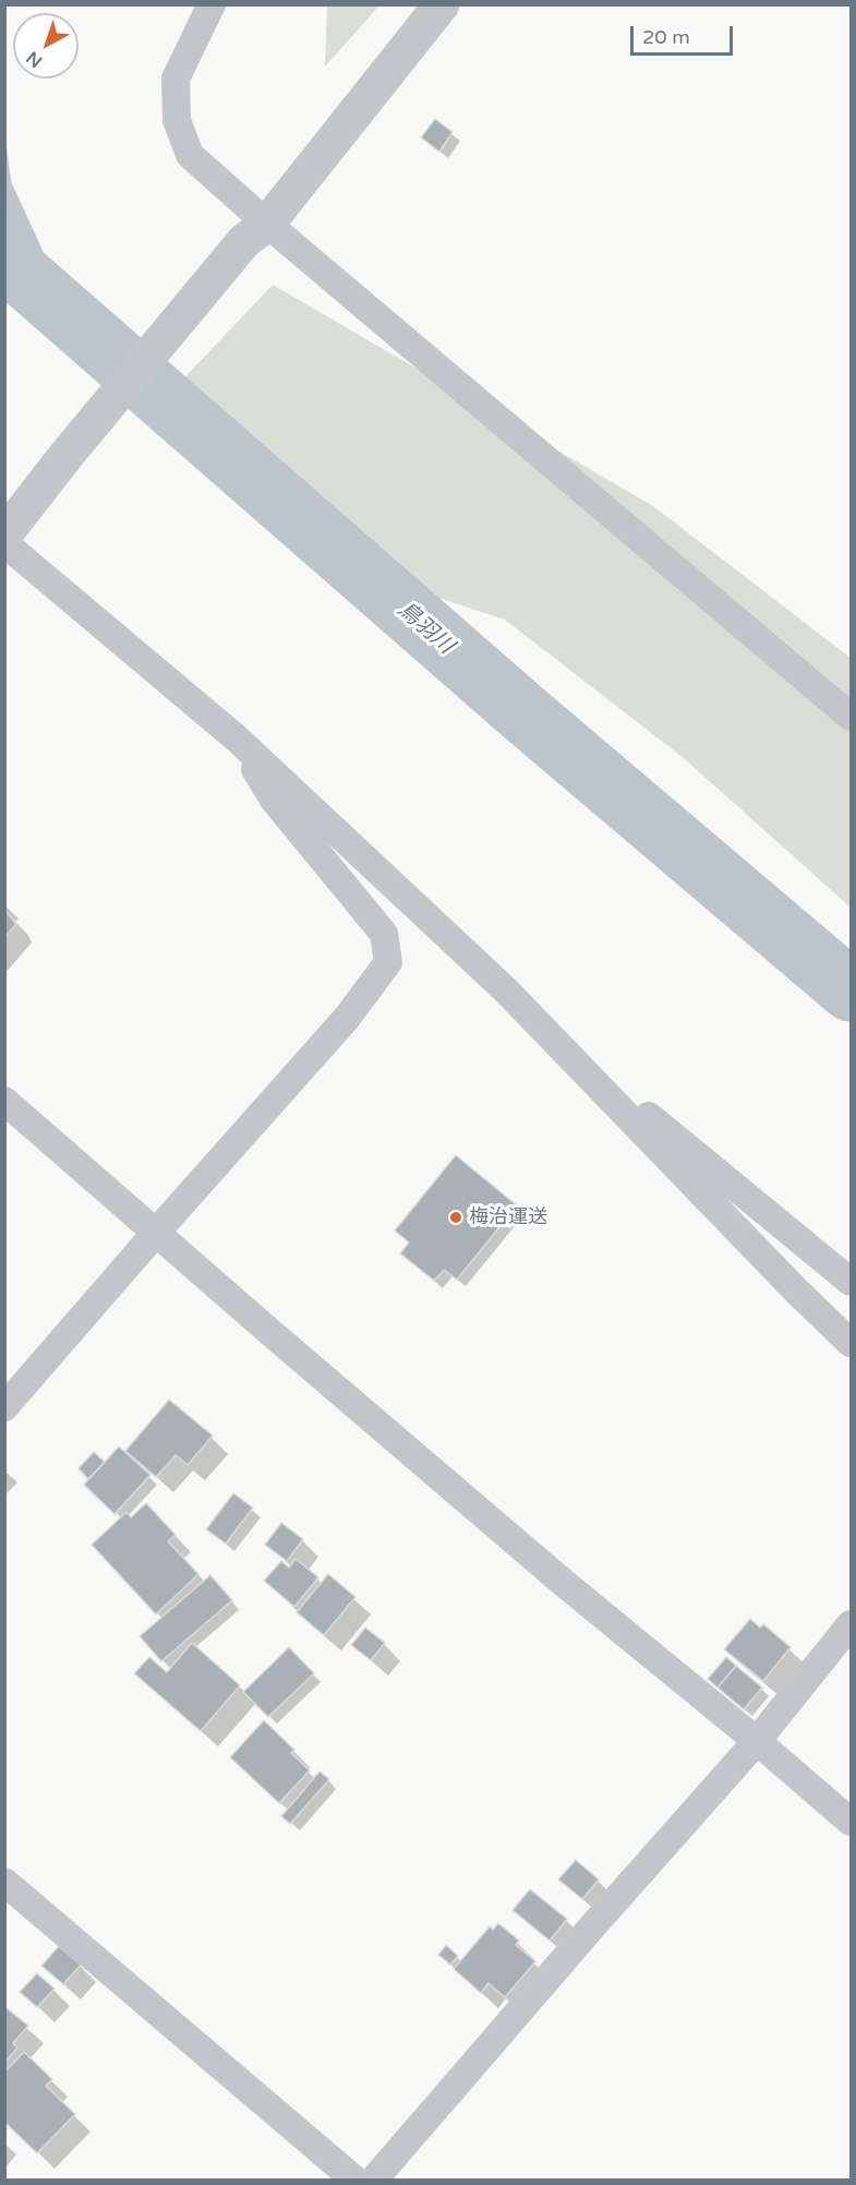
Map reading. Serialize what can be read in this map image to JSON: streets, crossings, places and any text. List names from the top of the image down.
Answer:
{
  "water": ["鳥羽川"],
  "places": ["梅治運送"],
  "scale_bar": "20 m",
  "north": "bottom left"
}
